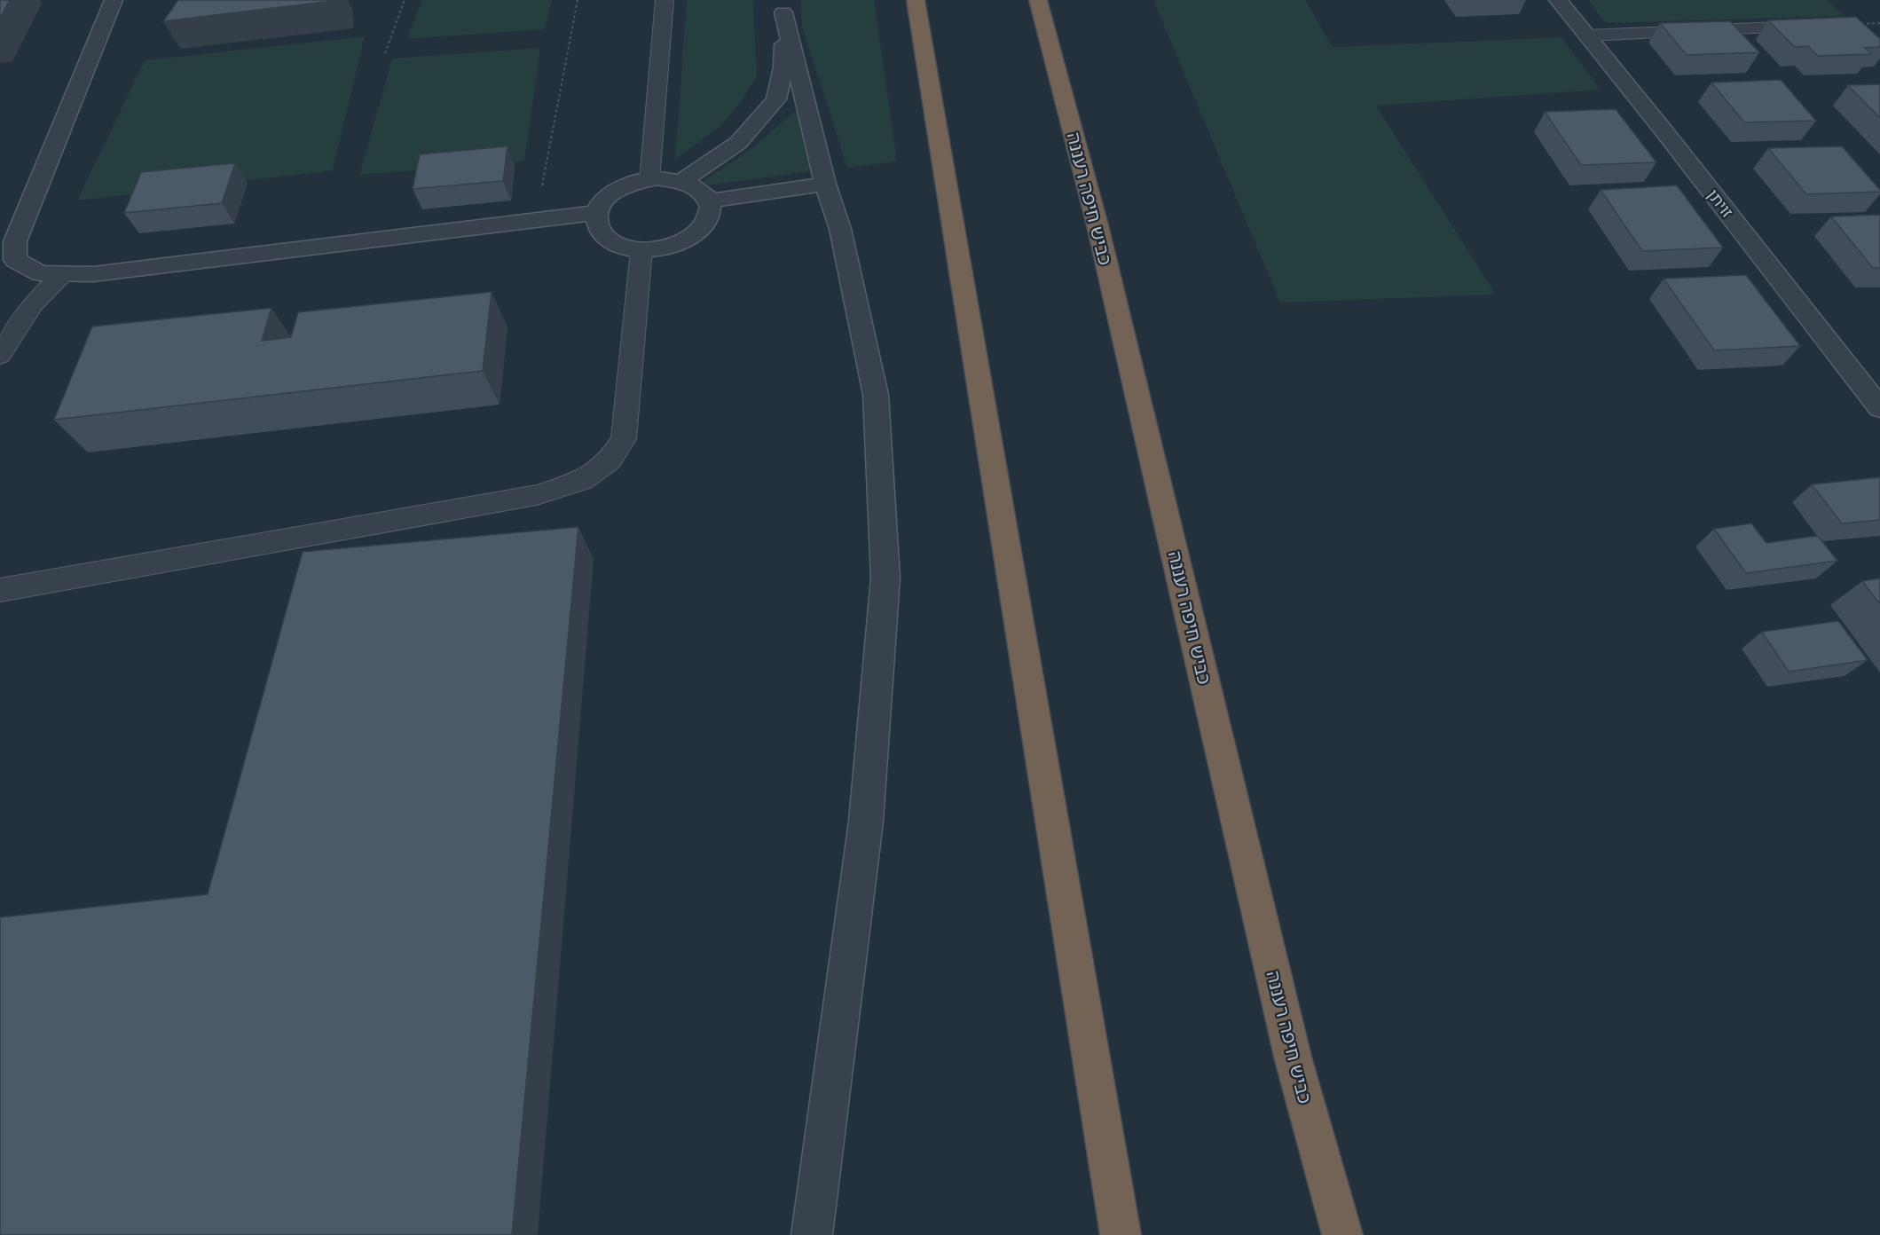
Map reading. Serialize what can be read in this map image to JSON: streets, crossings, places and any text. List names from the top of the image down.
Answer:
{
  "streets": {
    "highway": ["כביש חיפה רעננה"],
    "street": ["זויתן"]
  }
}
